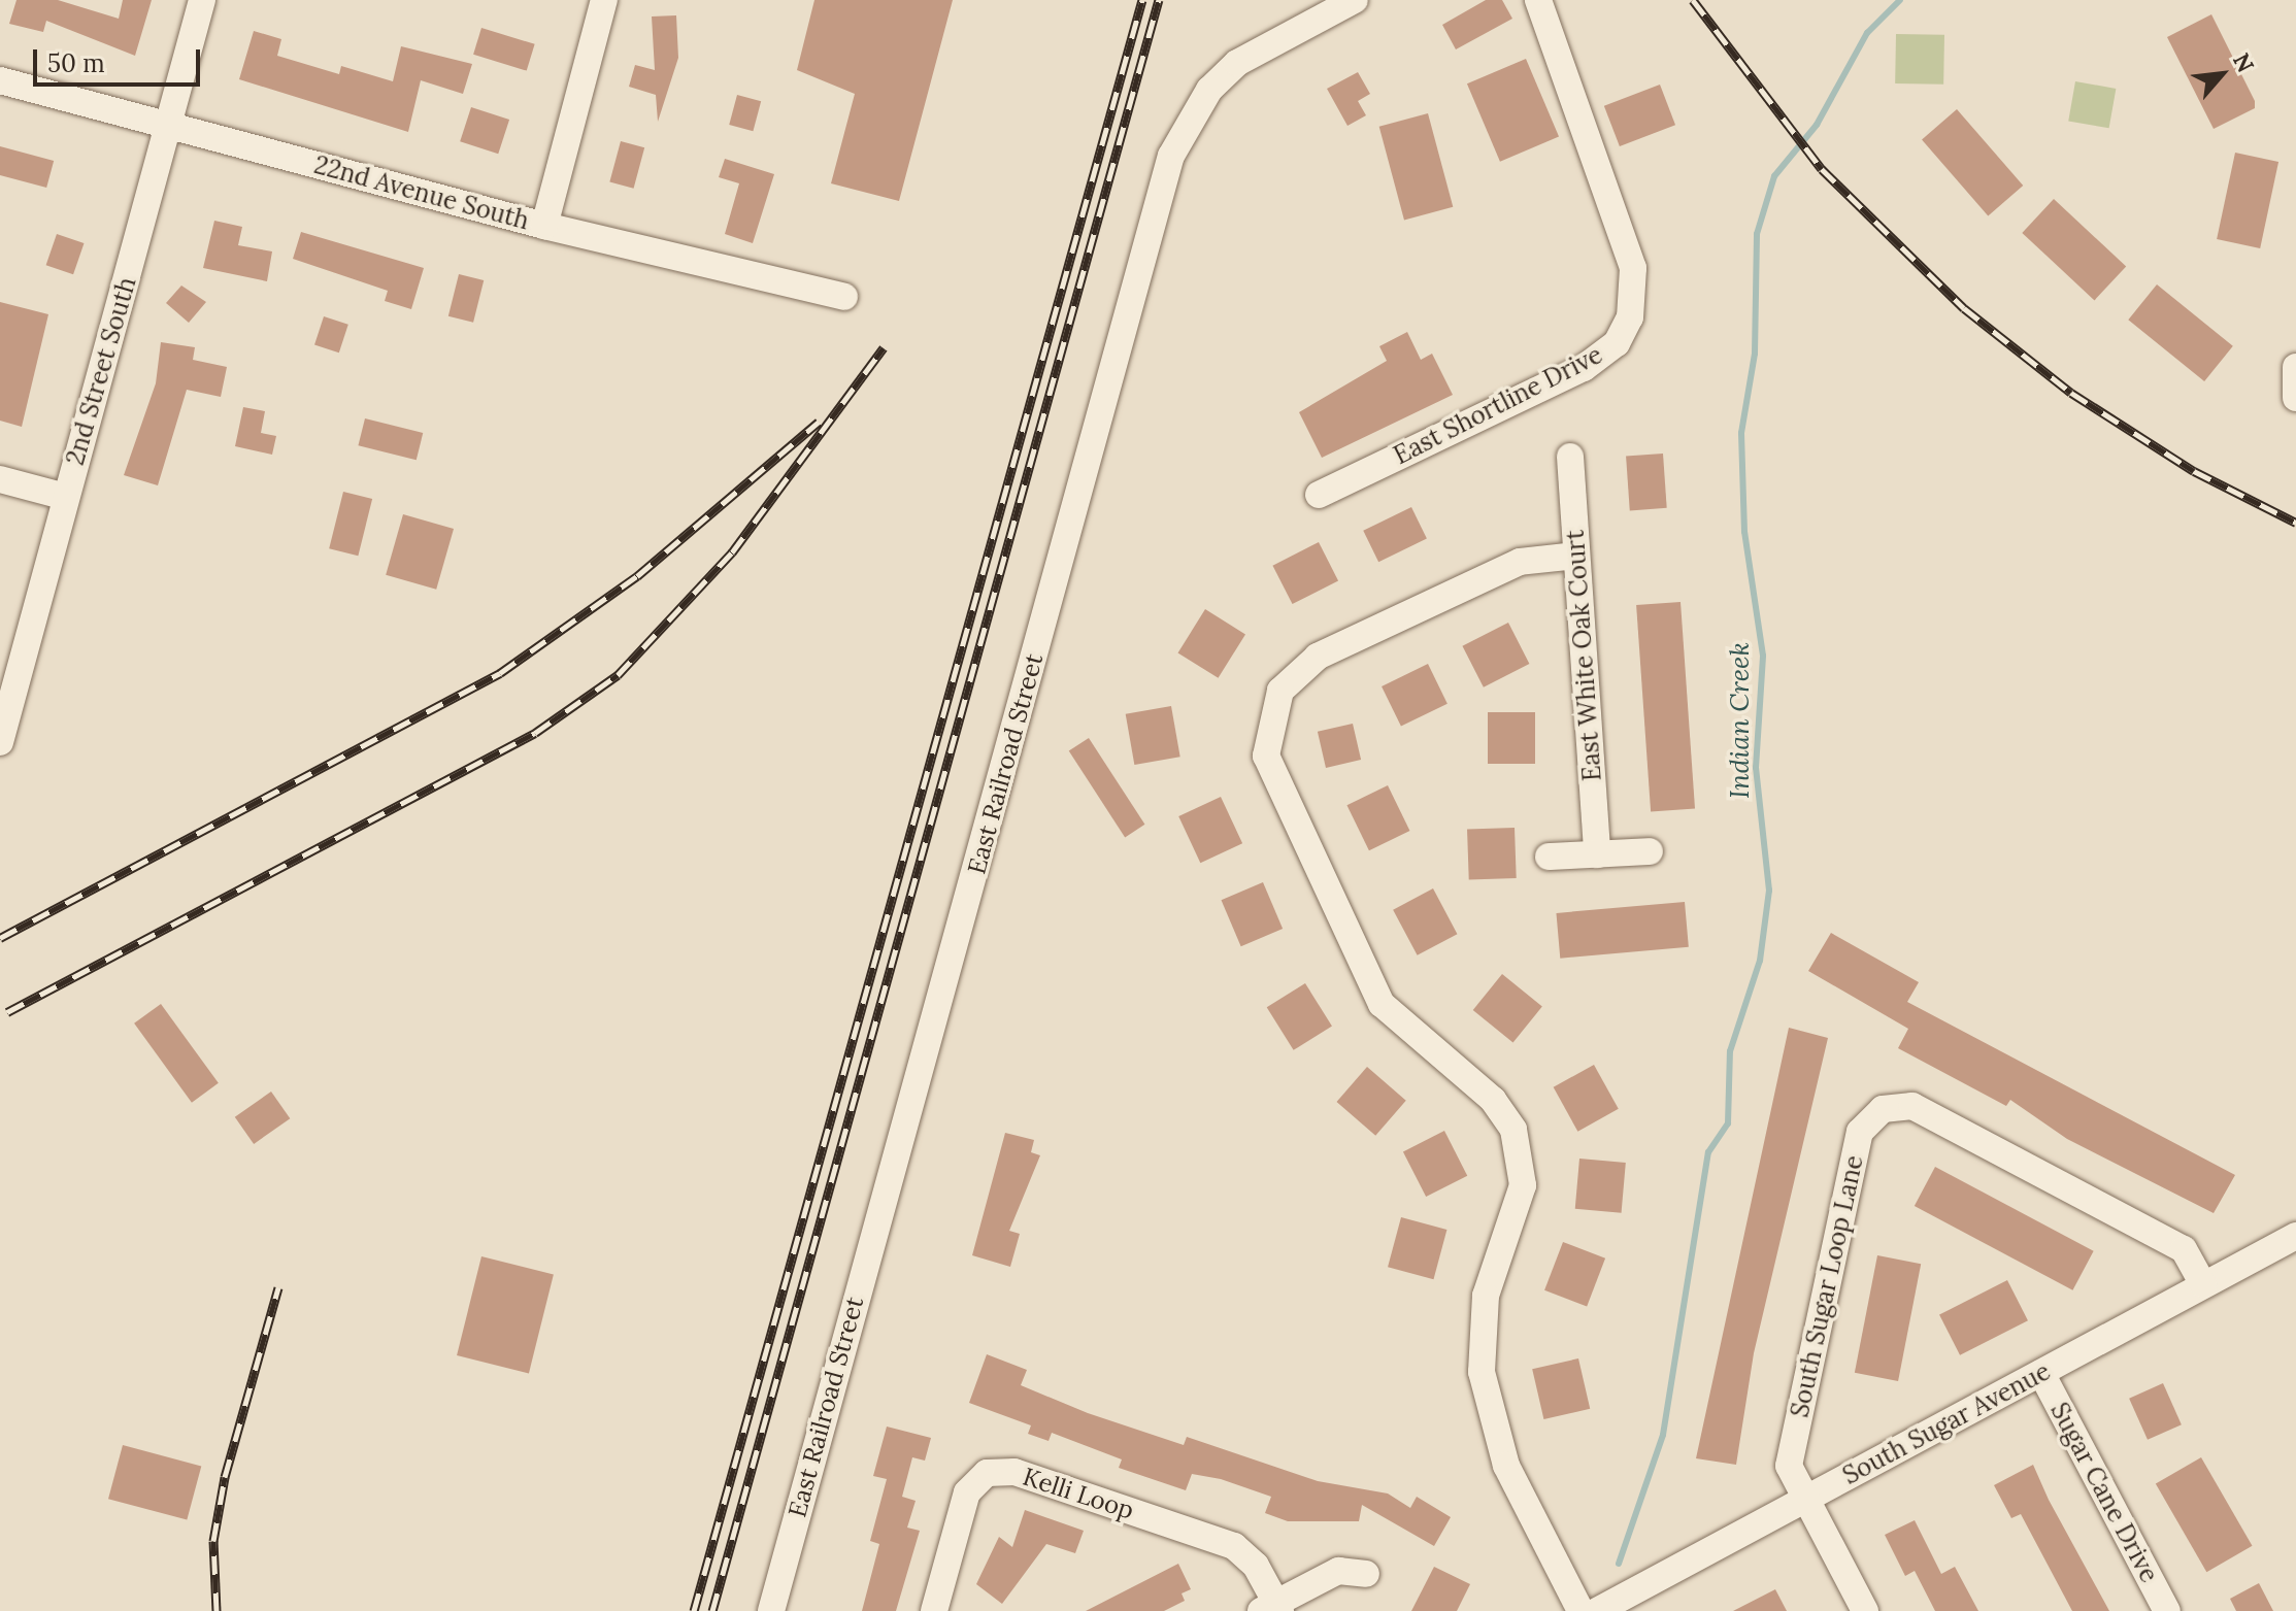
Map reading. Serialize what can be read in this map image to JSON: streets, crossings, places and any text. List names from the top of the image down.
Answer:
{
  "streets": {
    "street": [
      "22nd Avenue South",
      "2nd Street South",
      "East Shortline Drive",
      "East White Oak Court",
      "East Railroad Street",
      "South Sugar Loop Lane",
      "South Sugar Avenue",
      "Sugar Cane Drive",
      "Kelli Loop"
    ]
  },
  "crossings": [
    ["22nd Avenue South", "2nd Street South"],
    ["South Sugar Loop Lane", "South Sugar Avenue"],
    ["South Sugar Avenue", "Sugar Cane Drive"]
  ],
  "water": ["Indian Creek"],
  "scale_bar": "50 m",
  "north": "top right"
}
